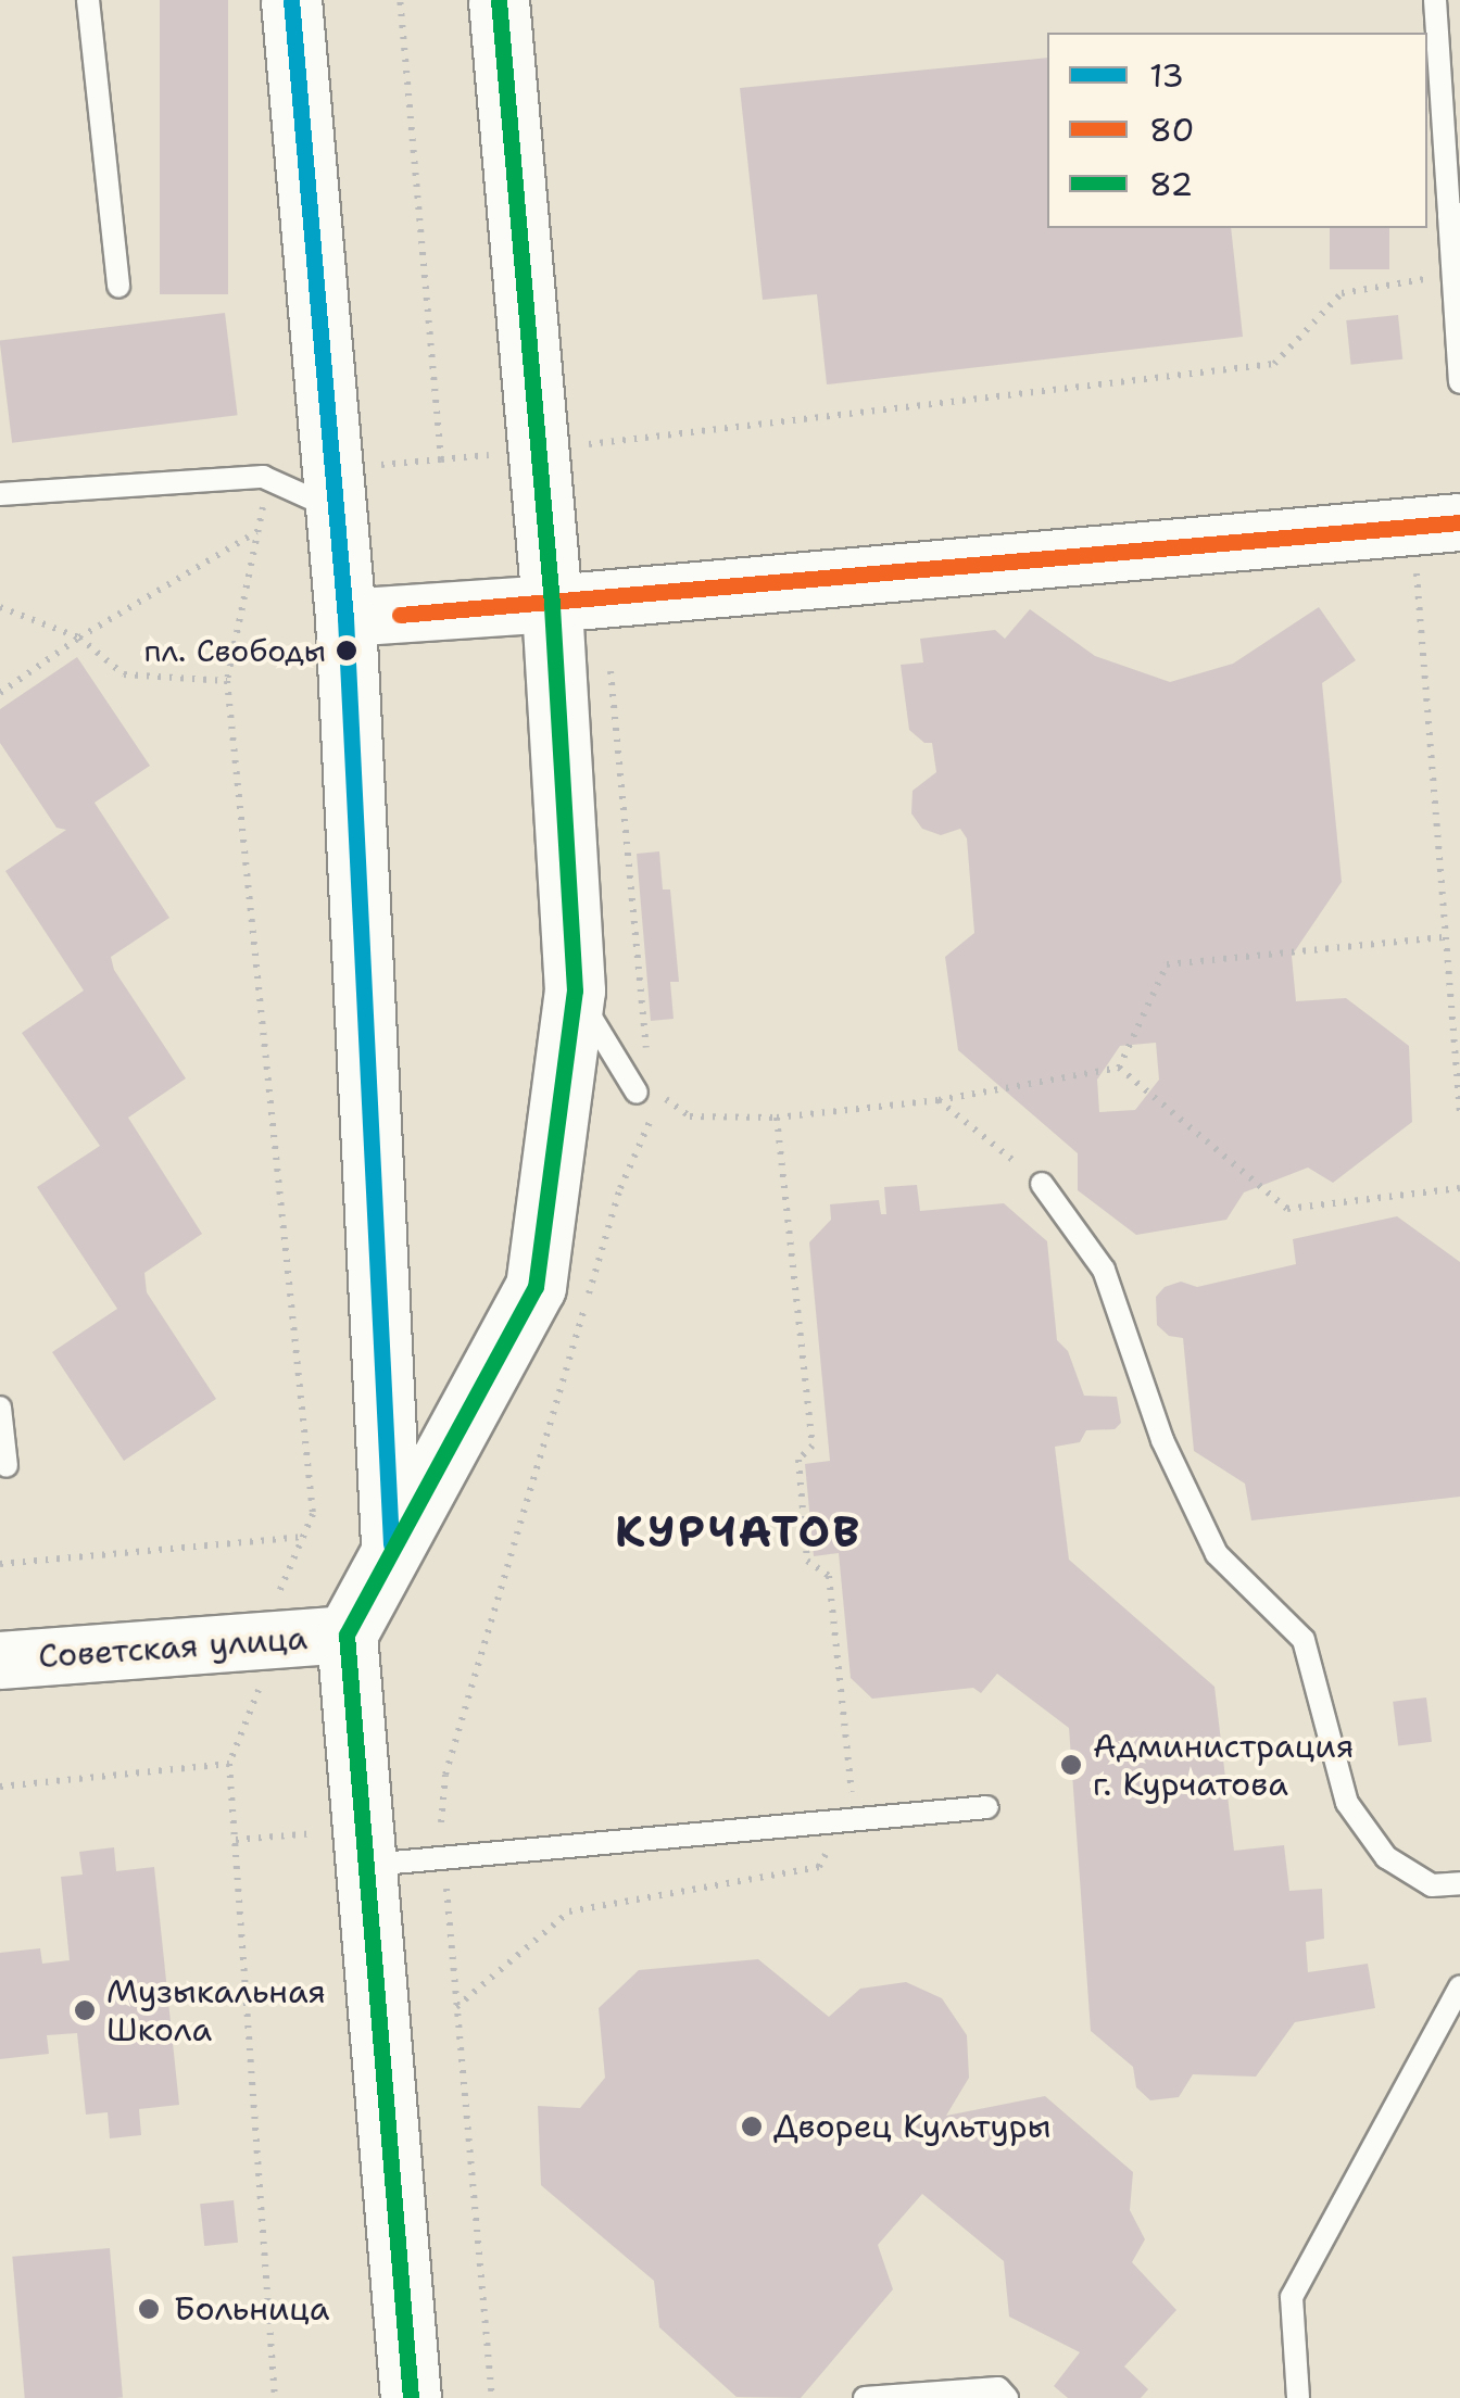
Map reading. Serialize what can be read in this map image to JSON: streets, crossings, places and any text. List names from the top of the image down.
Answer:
{
  "streets": {
    "street": ["Советская улица"]
  },
  "districts": ["КУРЧАТОВ"],
  "places": [
    "пл. Свободы",
    "Администрация г. Курчатова",
    "Музыкальная Школа",
    "Дворец Культуры",
    "Больница"
  ],
  "lines": ["transit line 13", "transit line 82", "transit line 80"],
  "legend": ["13", "80", "82"]
}
